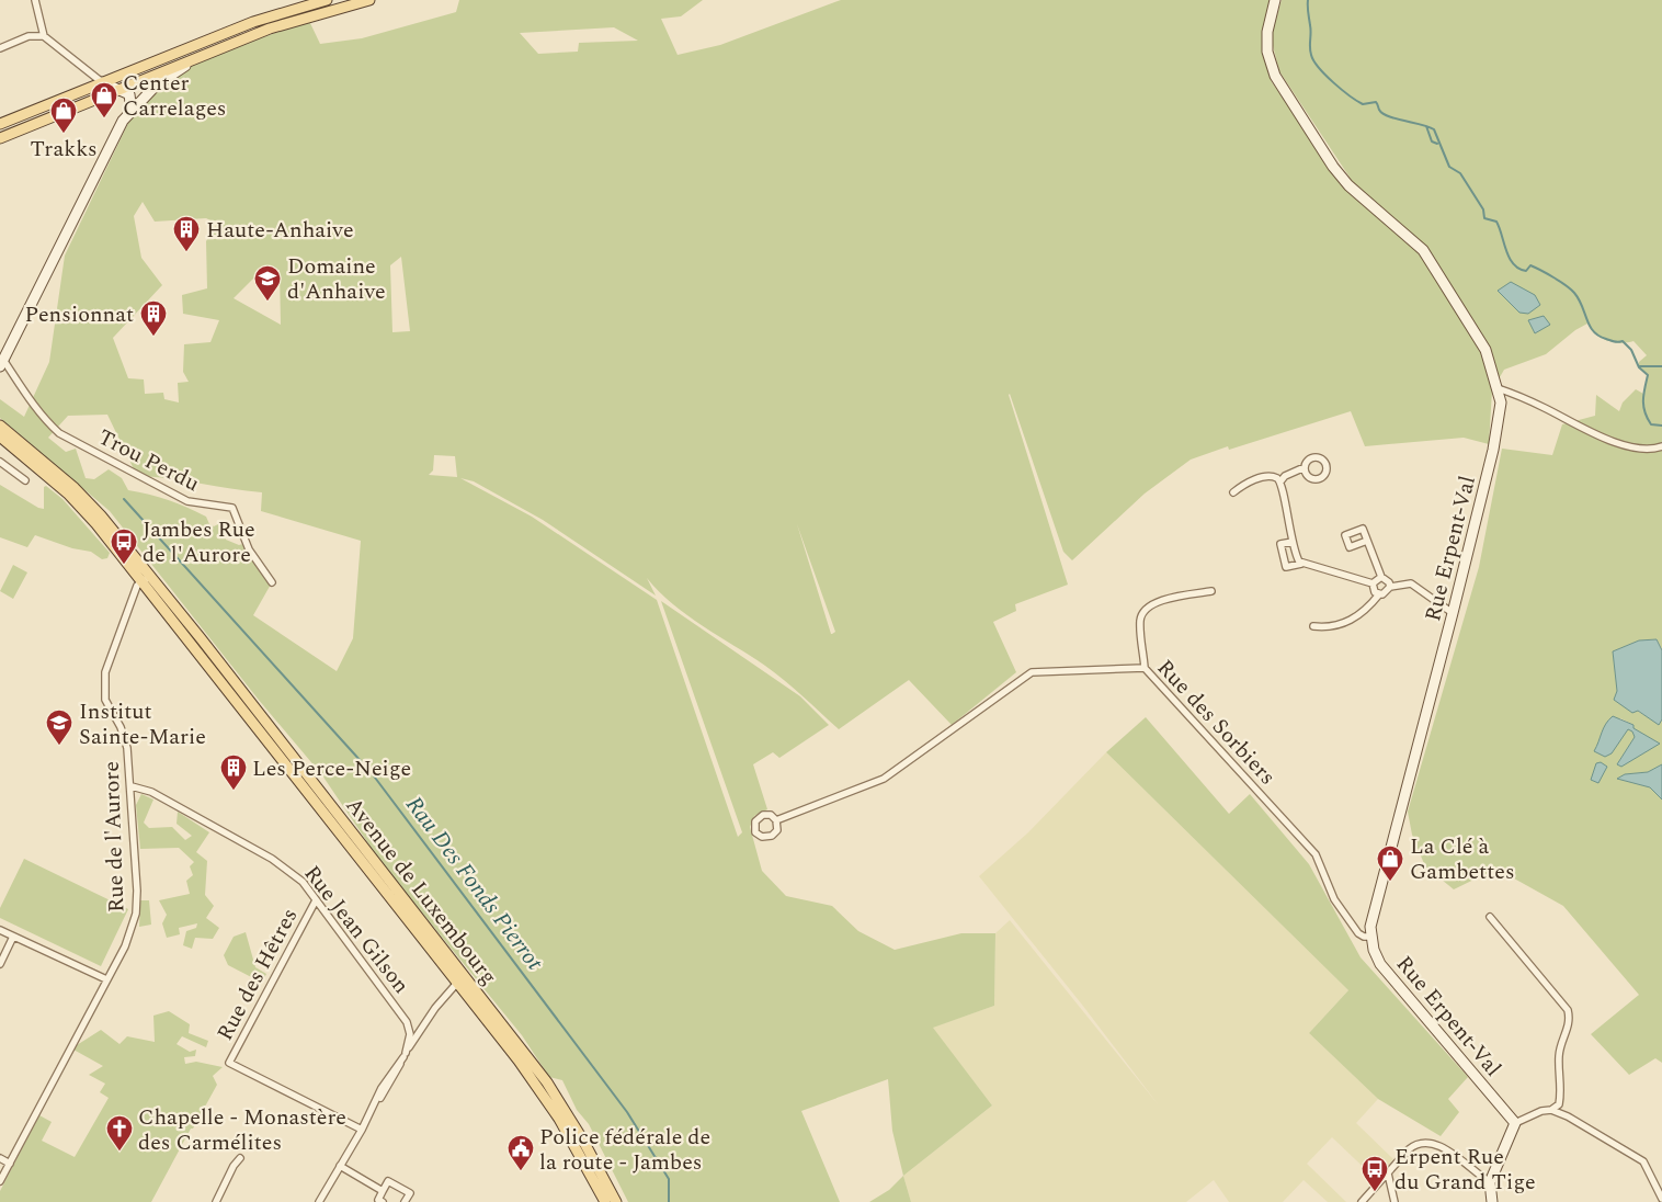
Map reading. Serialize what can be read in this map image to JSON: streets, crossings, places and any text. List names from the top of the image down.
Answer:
{
  "streets": {
    "main road": ["Avenue de Luxembourg"],
    "street": [
      "Trou Perdu",
      "Rue Erpent-Val",
      "Rue des Sorbiers",
      "Rue de l'Aurore",
      "Rue Jean Gilson",
      "Rue des Hêtres"
    ]
  },
  "crossings": [
    ["Rue Erpent-Val", "Rue des Sorbiers"],
    ["Rue de l'Aurore", "Avenue de Luxembourg"],
    ["Rue de l'Aurore", "Rue Jean Gilson"],
    ["Rue Jean Gilson", "Rue des Hêtres"]
  ],
  "water": ["Rau Des Fonds Pierrot"],
  "places": {
    "shop": ["Center Carrelages", "Trakks", "La Clé à Gambettes"],
    "building": ["Haute-Anhaive", "Pensionnat", "Les Perce-Neige"],
    "school or university": ["Domaine d'Anhaive", "Institut Sainte-Marie"],
    "bus stop": ["Jambes Rue de l'Aurore", "Erpent Rue du Grand Tige"],
    "church": ["Chapelle - Monastère des Carmélites"],
    "public building": ["Police fédérale de la route - Jambes"]
  }
}
